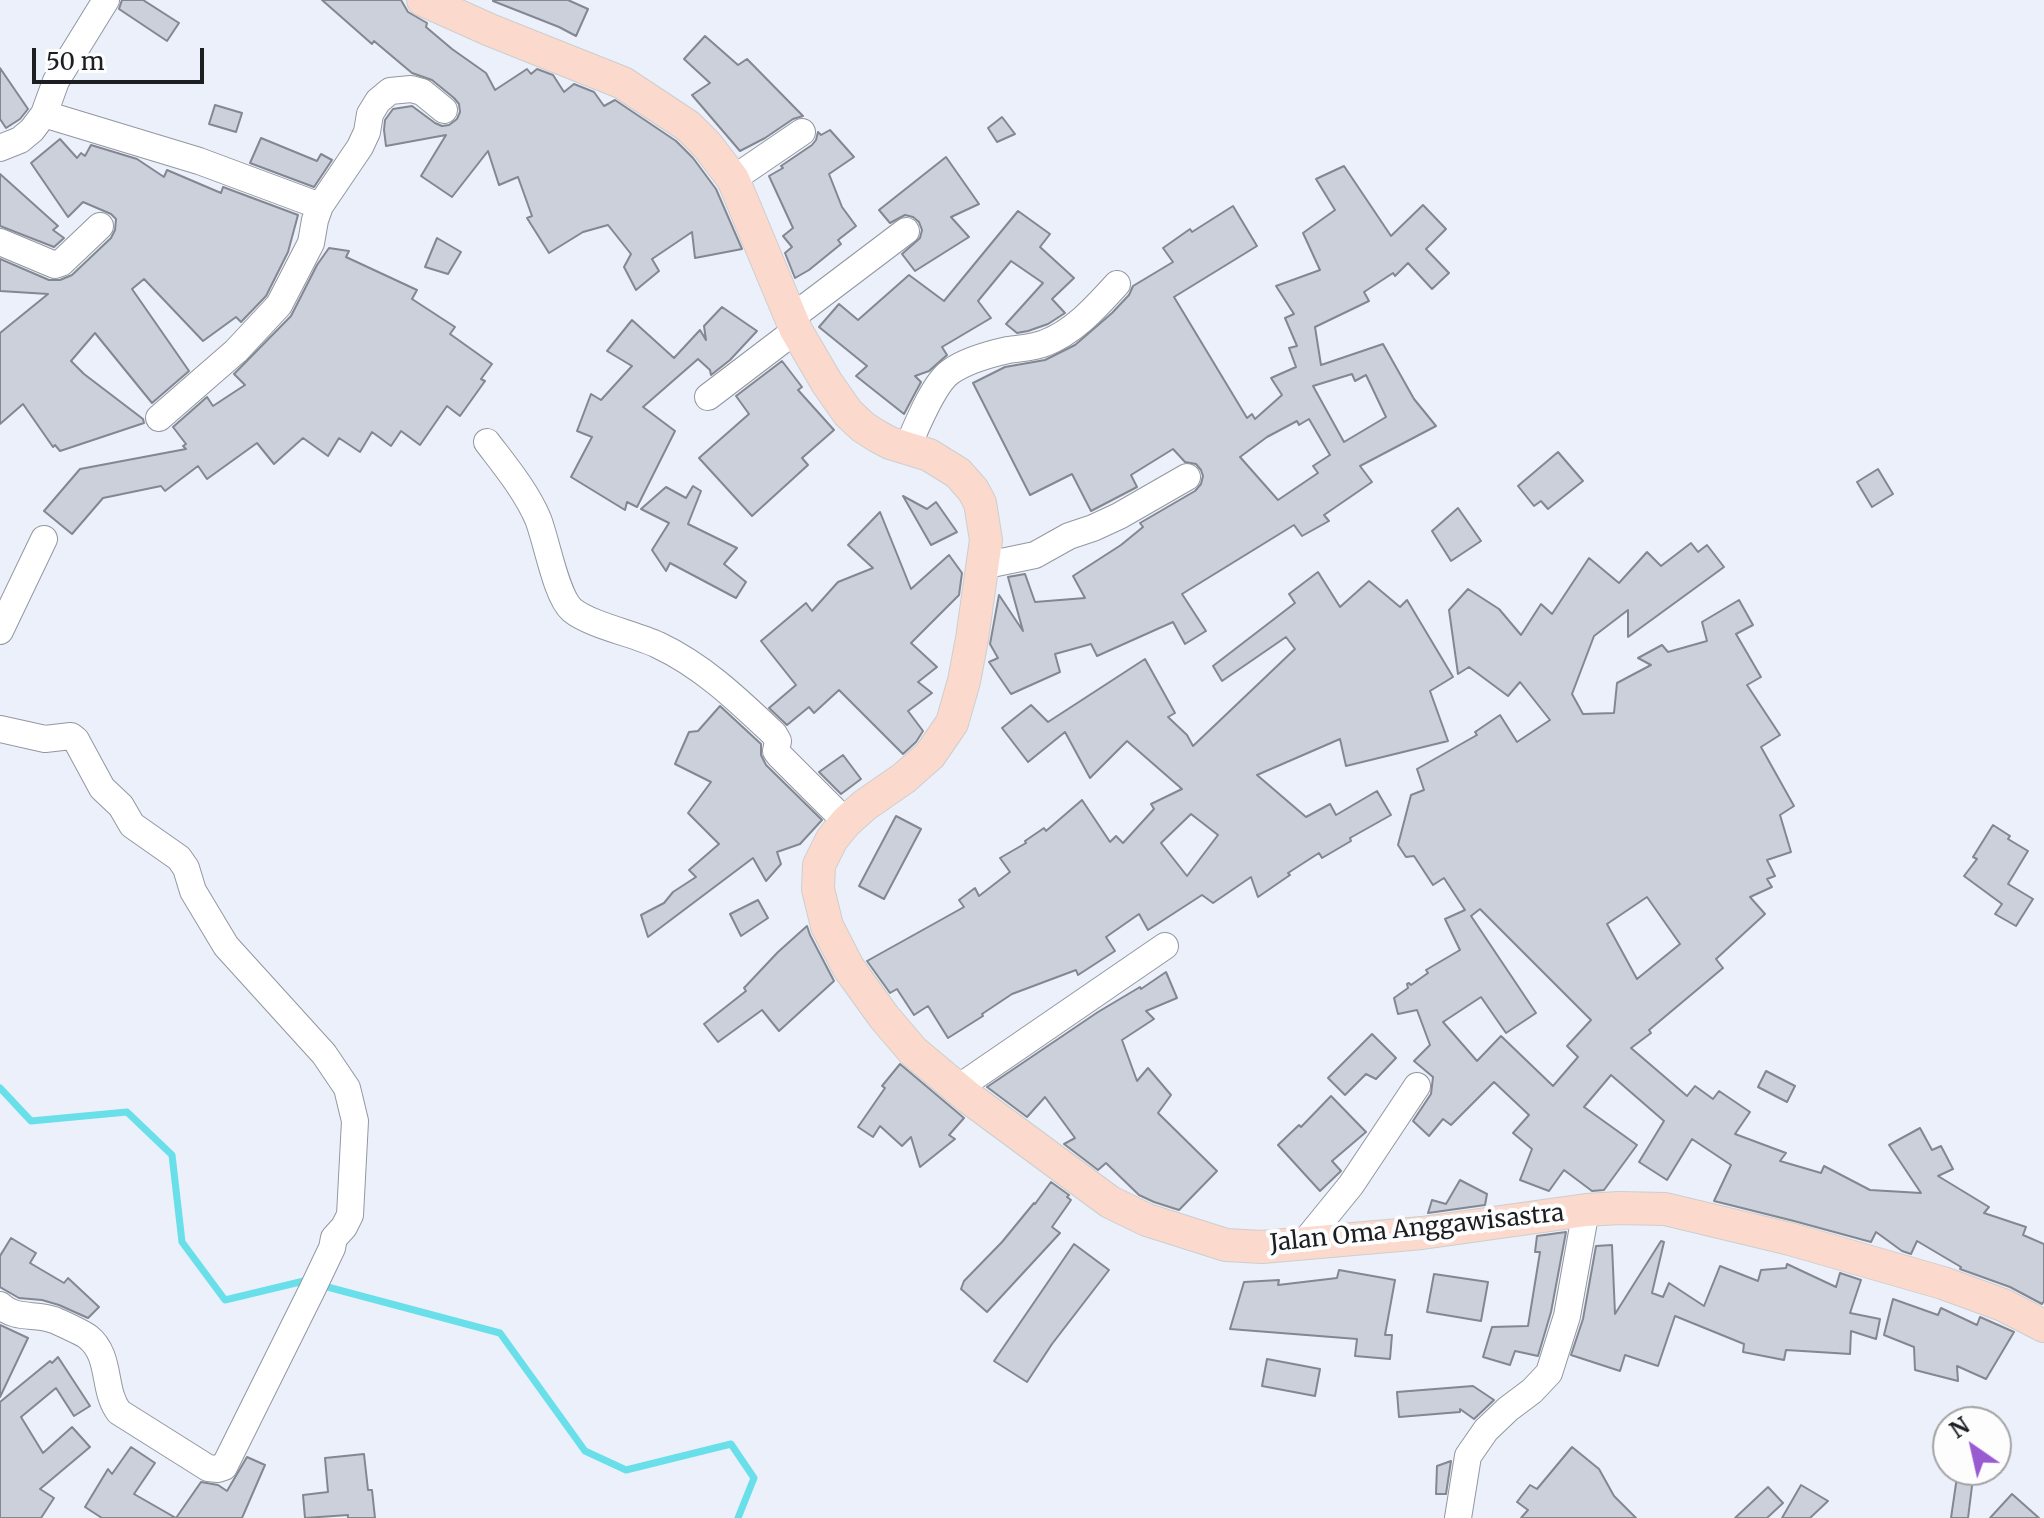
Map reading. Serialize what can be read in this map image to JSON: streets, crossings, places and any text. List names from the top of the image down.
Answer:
{
  "streets": {
    "main road": ["Jalan Oma Anggawisastra"]
  },
  "scale_bar": "50 m",
  "north": "top left"
}
